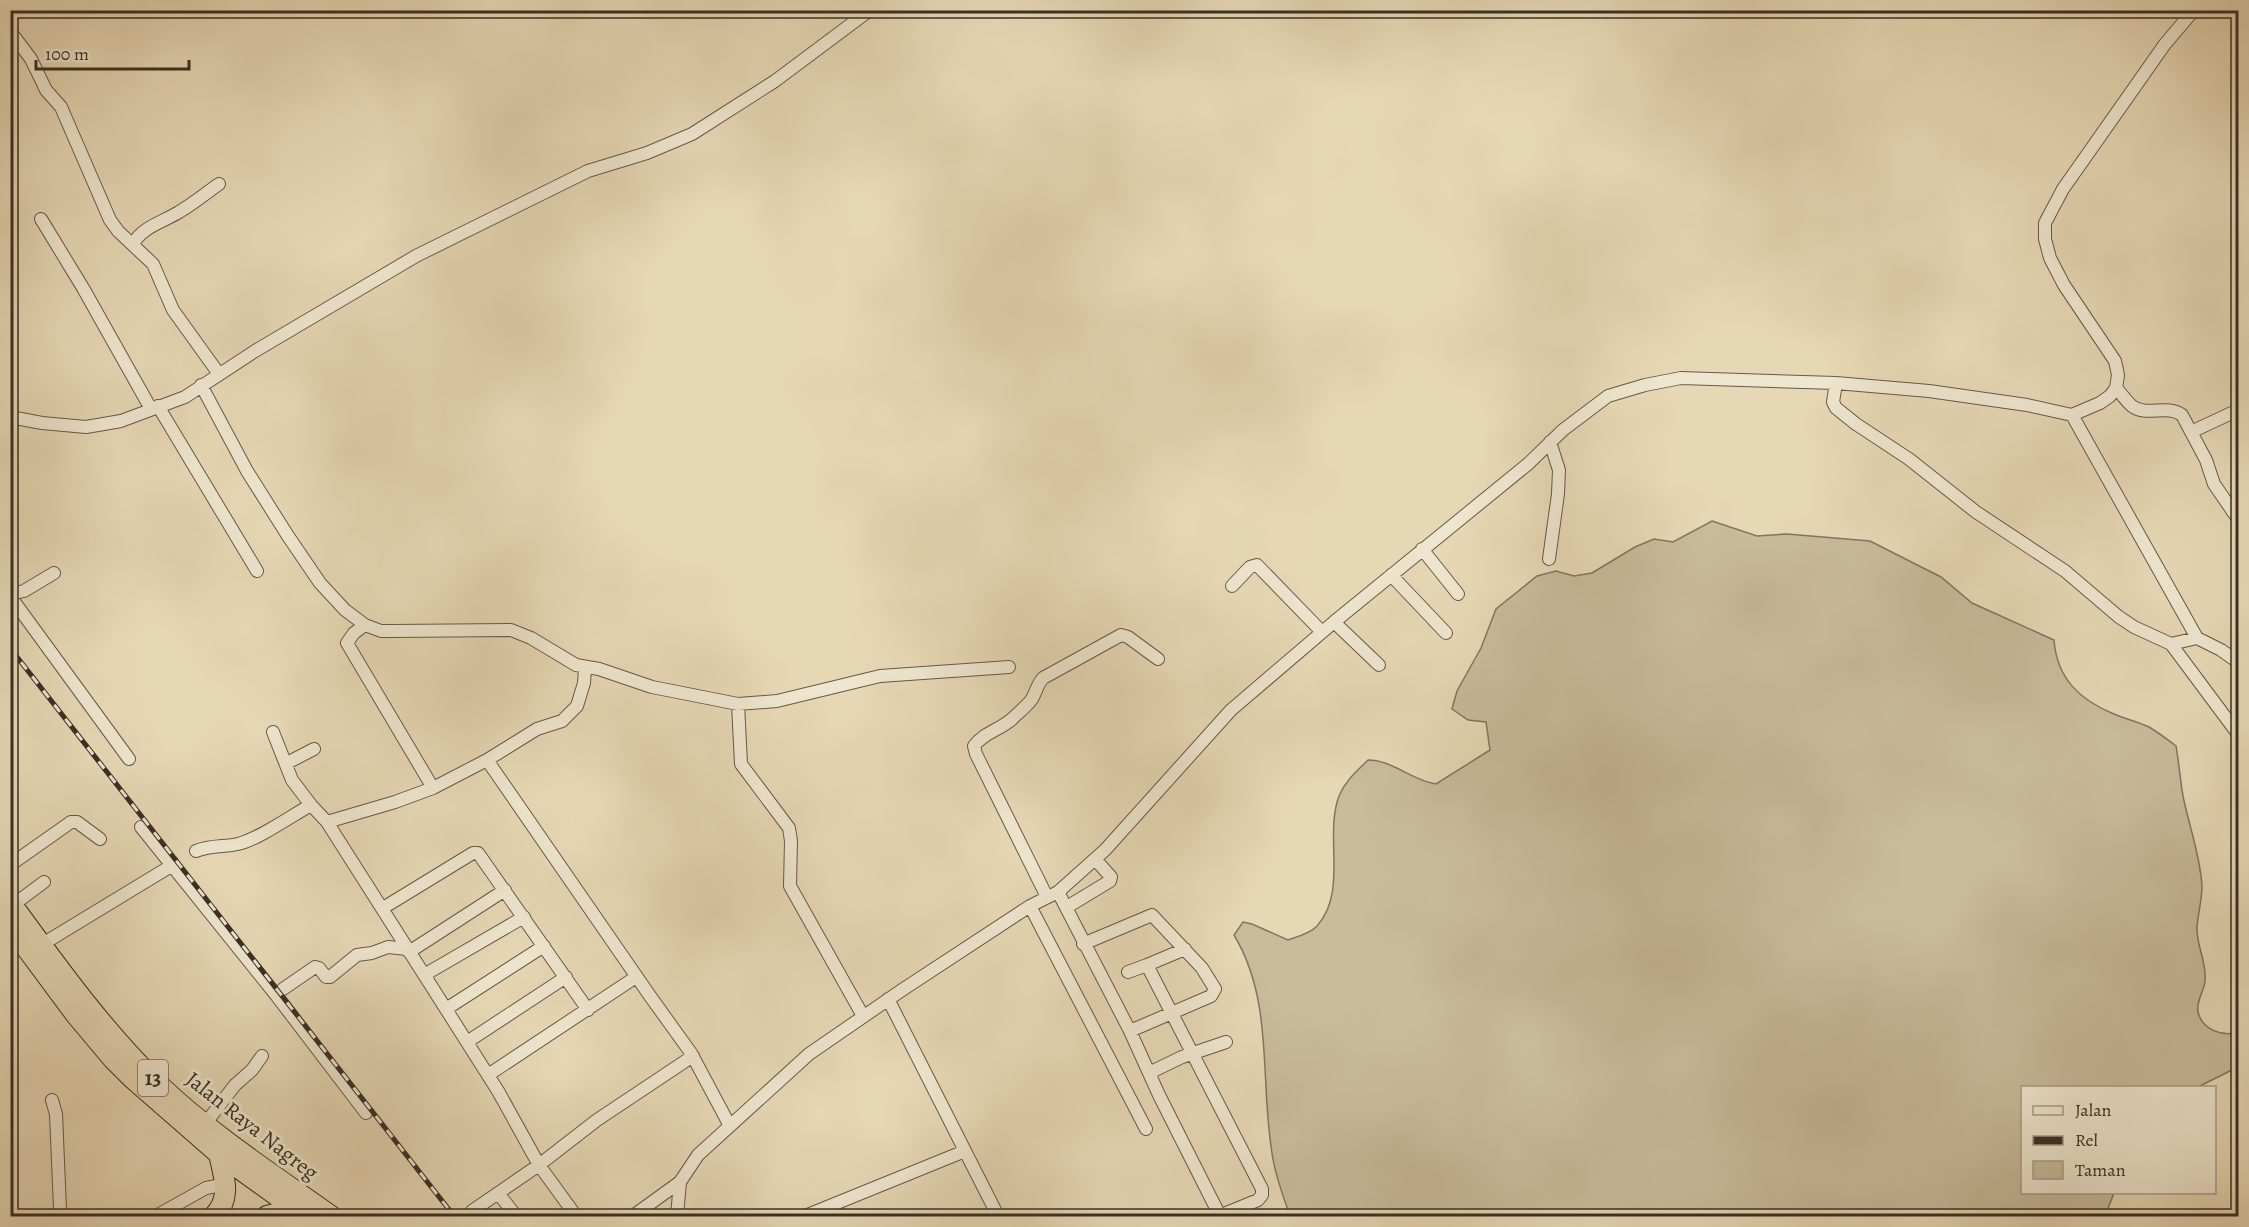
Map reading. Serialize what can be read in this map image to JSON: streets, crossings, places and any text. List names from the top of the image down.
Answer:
{
  "streets": {
    "highway": ["13", "Jalan Raya Nagreg"]
  },
  "legend": ["Jalan", "Rel", "Taman"],
  "scale_bar": "100 m"
}
